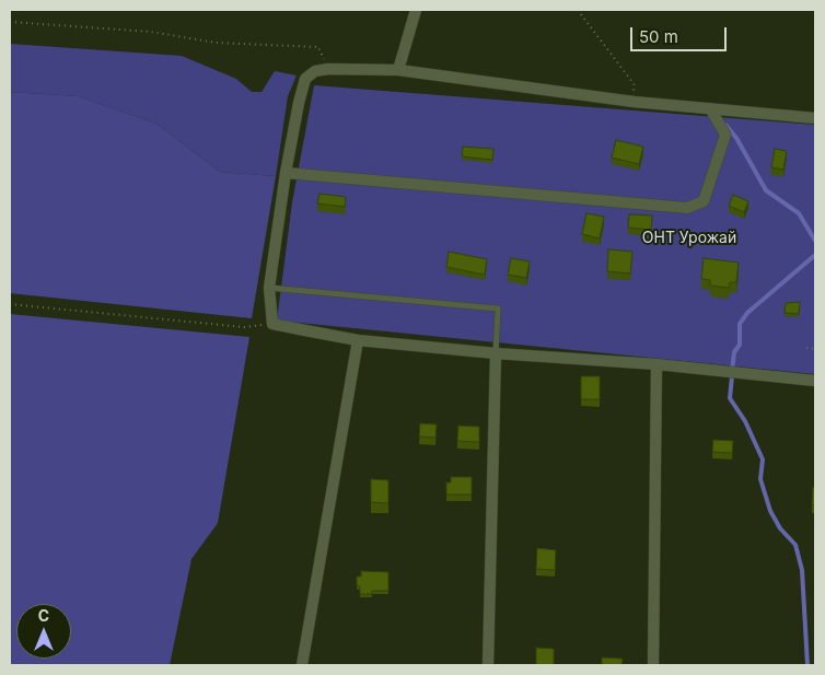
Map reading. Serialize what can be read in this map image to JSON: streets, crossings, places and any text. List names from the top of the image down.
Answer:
{
  "parks": ["ОНТ Урожай"],
  "scale_bar": "50 m",
  "north": "top"
}
